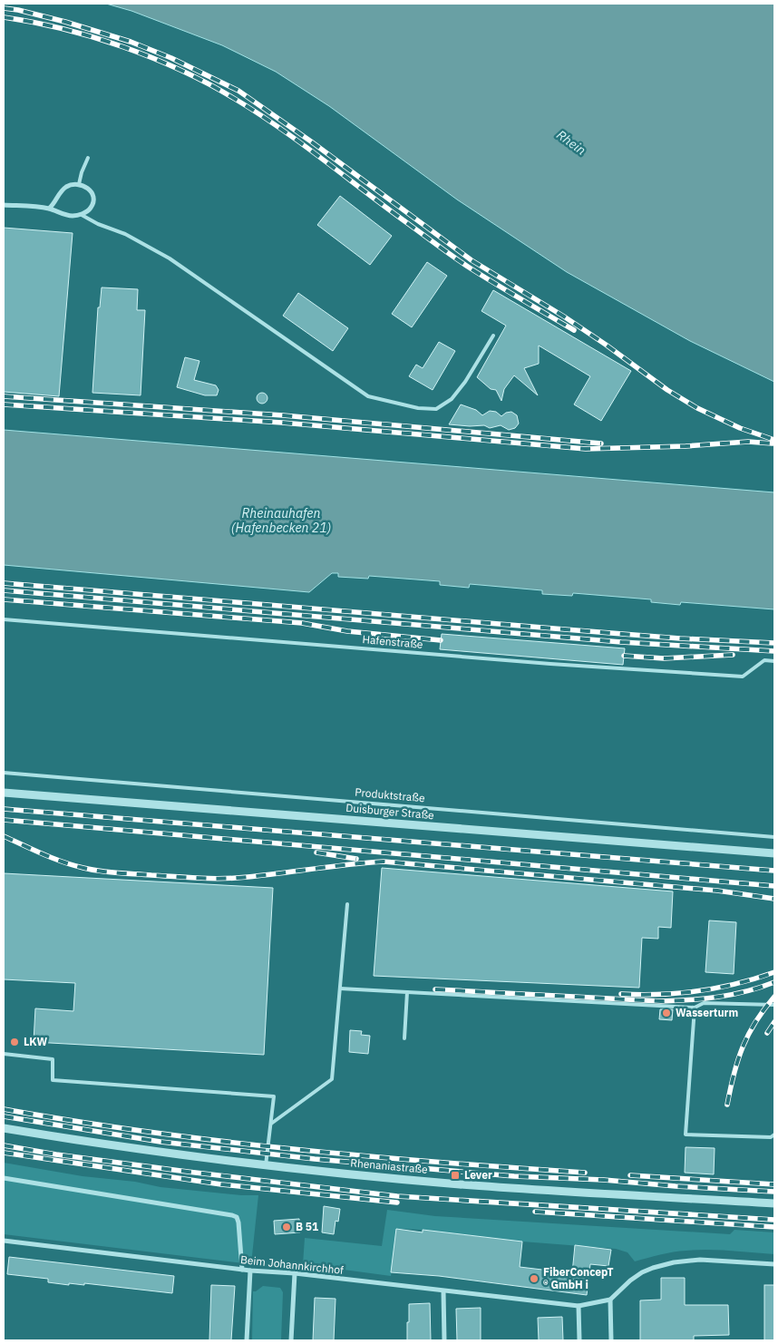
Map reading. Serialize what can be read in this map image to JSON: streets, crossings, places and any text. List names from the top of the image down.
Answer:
{
  "streets": {
    "street": ["Duisburger Straße", "Rhenaniastraße", "Beim Johannkirchhof"],
    "lane": ["Hafenstraße", "Produktstraße"]
  },
  "water": ["Rhein", "Rheinauhafen (Hafenbecken 21)"],
  "places": {
    "other": [
      "Wasserturm",
      "LKW",
      "B 51",
      "FiberConcepT ® GmbH i"
    ],
    "transit": ["Lever"]
  }
}
